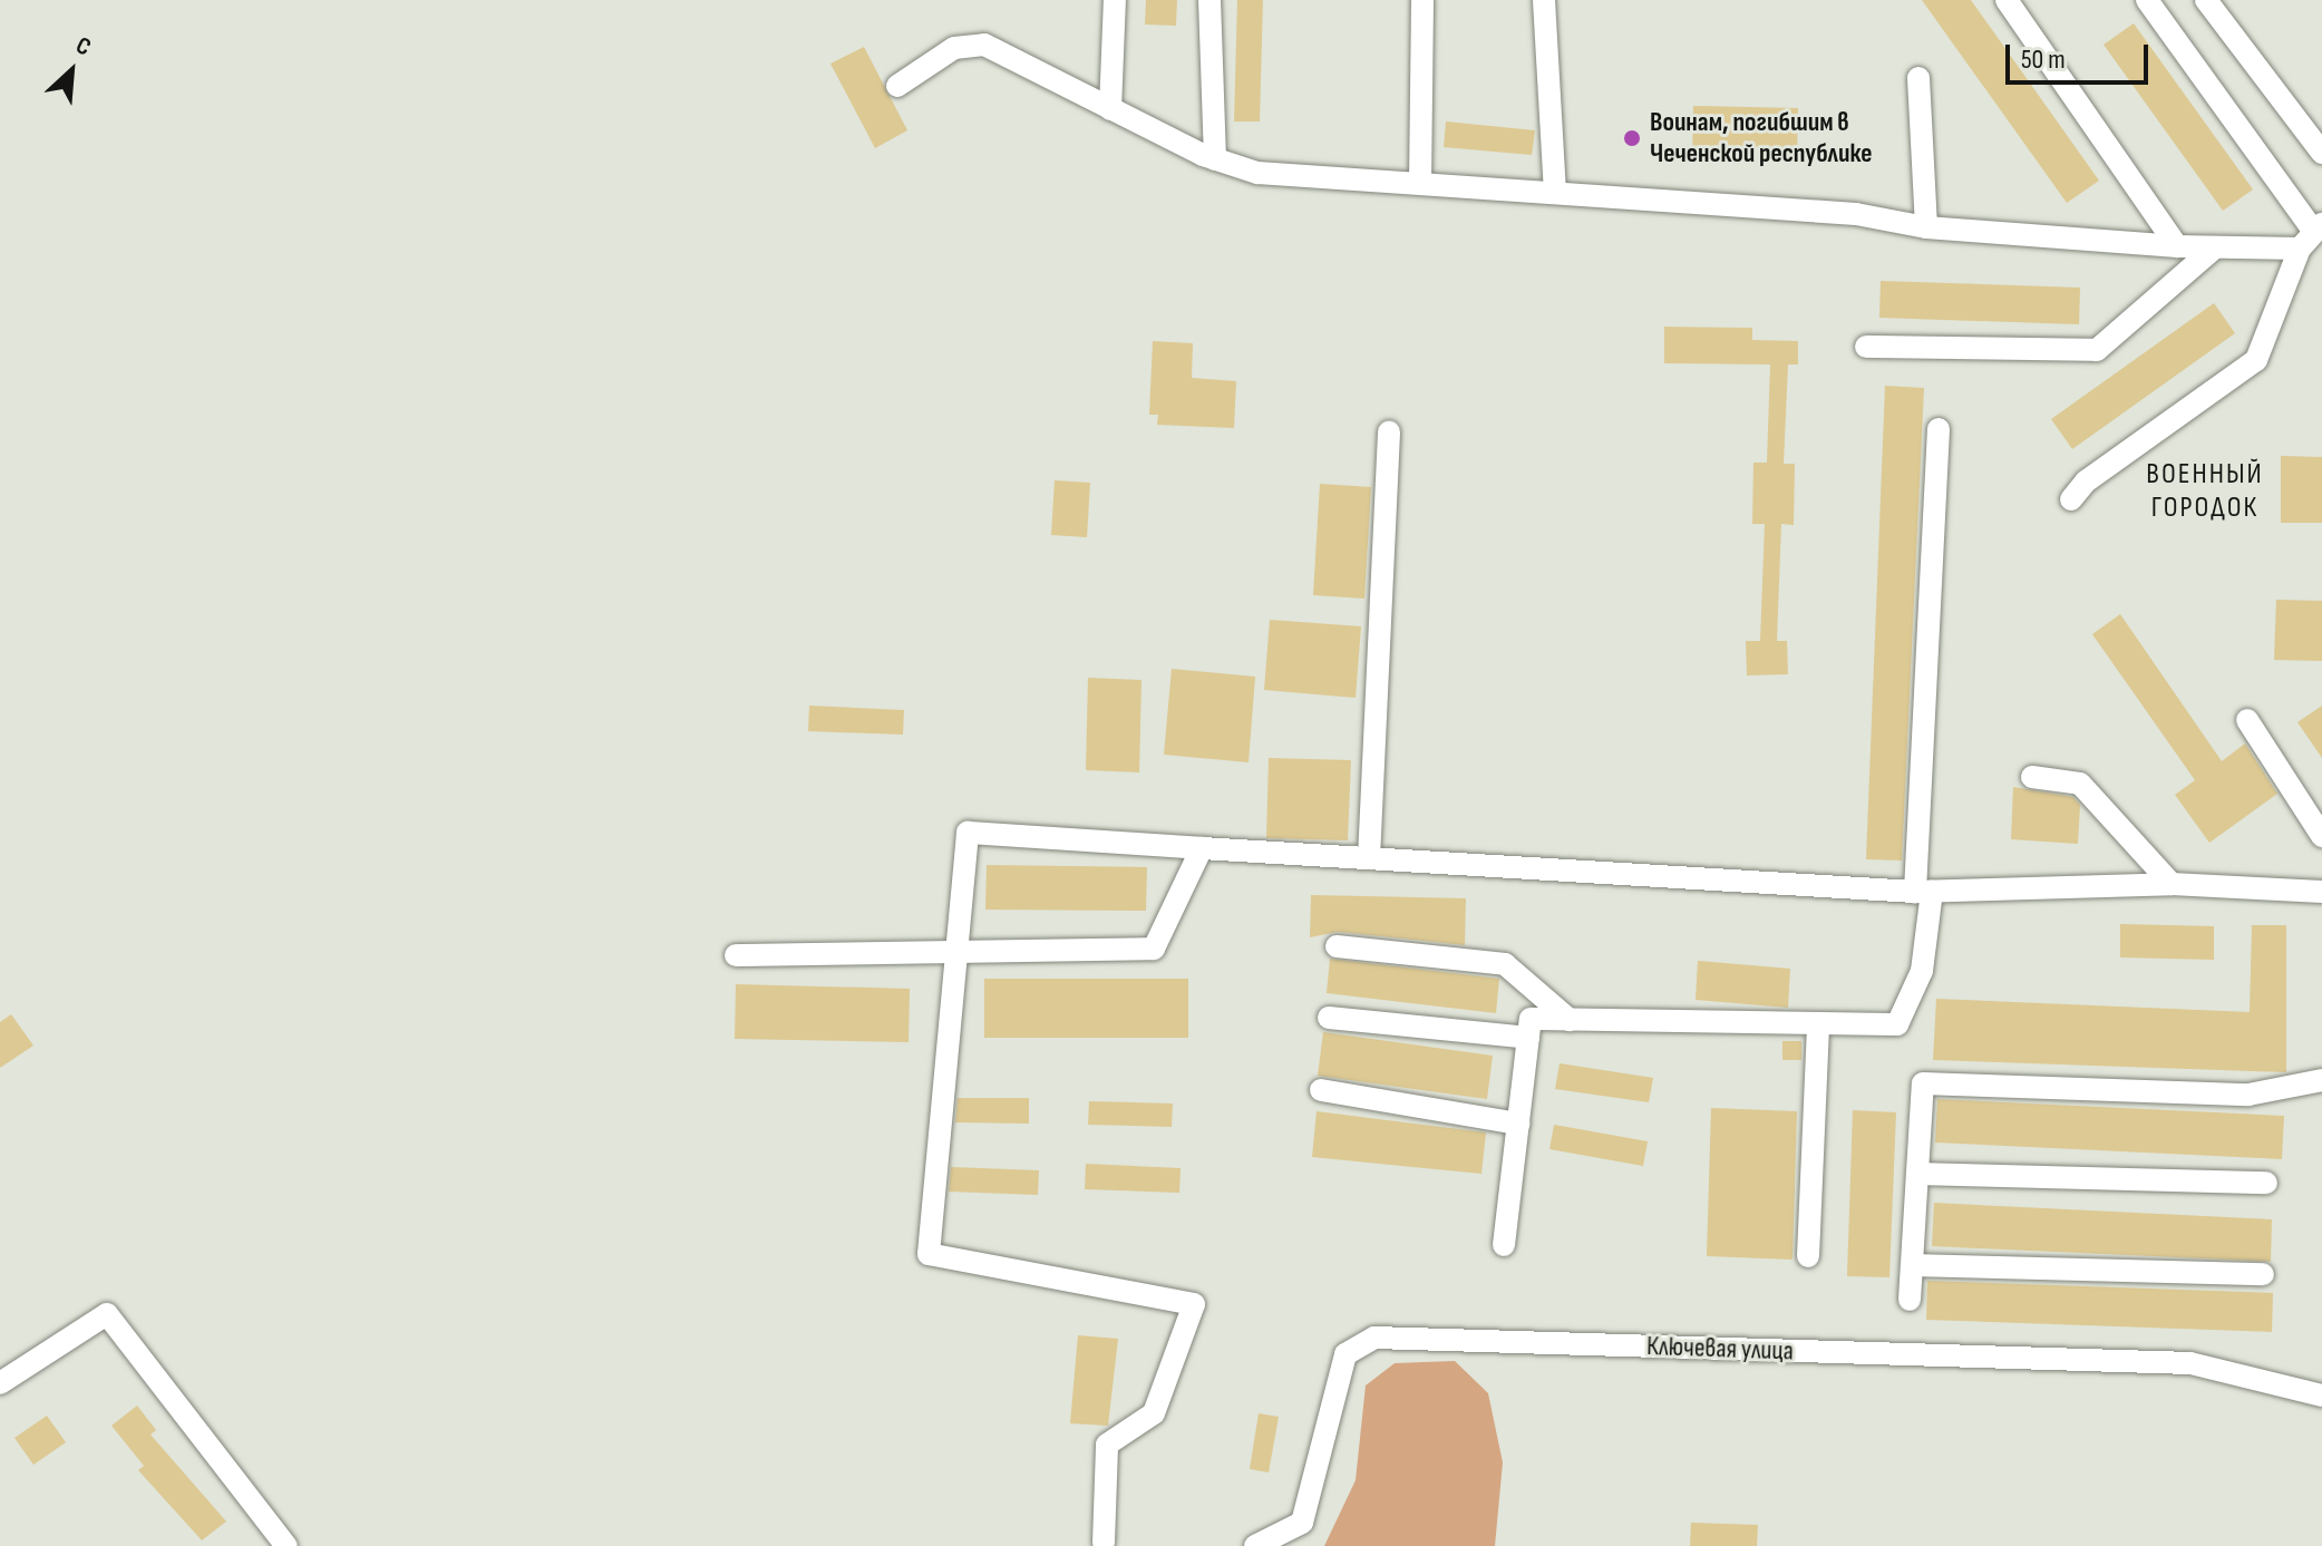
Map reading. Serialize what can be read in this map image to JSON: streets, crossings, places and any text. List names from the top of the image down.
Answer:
{
  "streets": {
    "street": ["Ключевая улица"]
  },
  "districts": ["ВОЕННЫЙ ГОРОДОК"],
  "places": ["Воинам, погибшим в Чеченской республике"],
  "scale_bar": "50 m",
  "north": "top right"
}
